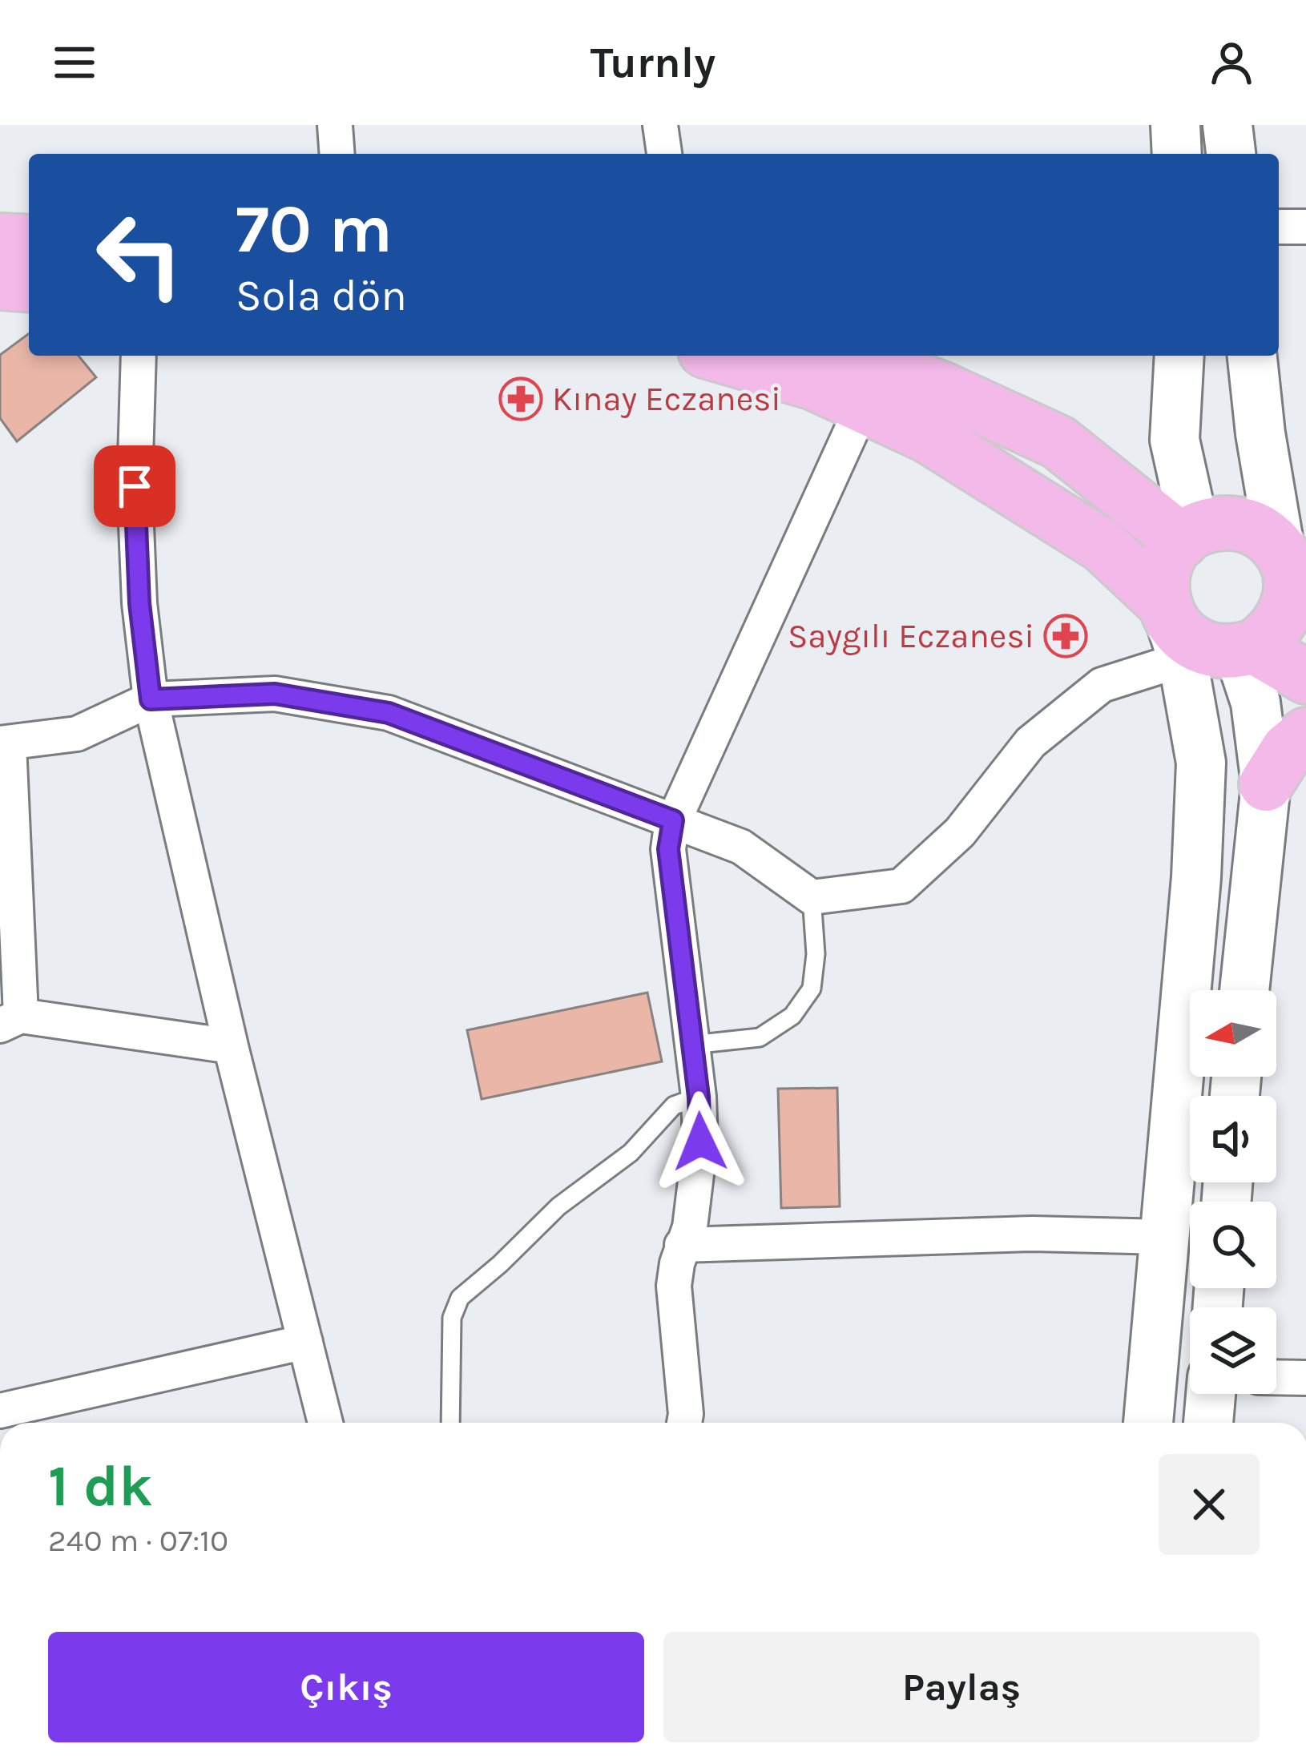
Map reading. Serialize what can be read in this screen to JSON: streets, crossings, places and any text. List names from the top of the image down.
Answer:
{
  "places": {
    "pharmacy": ["Kınay Eczanesi", "Saygılı Eczanesi"]
  },
  "north": "left",
  "page": {
    "header": "Turnly",
    "turn": ["70 m", "Sola dön"],
    "heading": ["1 dk", "240 m · 07:10"],
    "buttons": ["Çıkış", "Paylaş"]
  }
}
